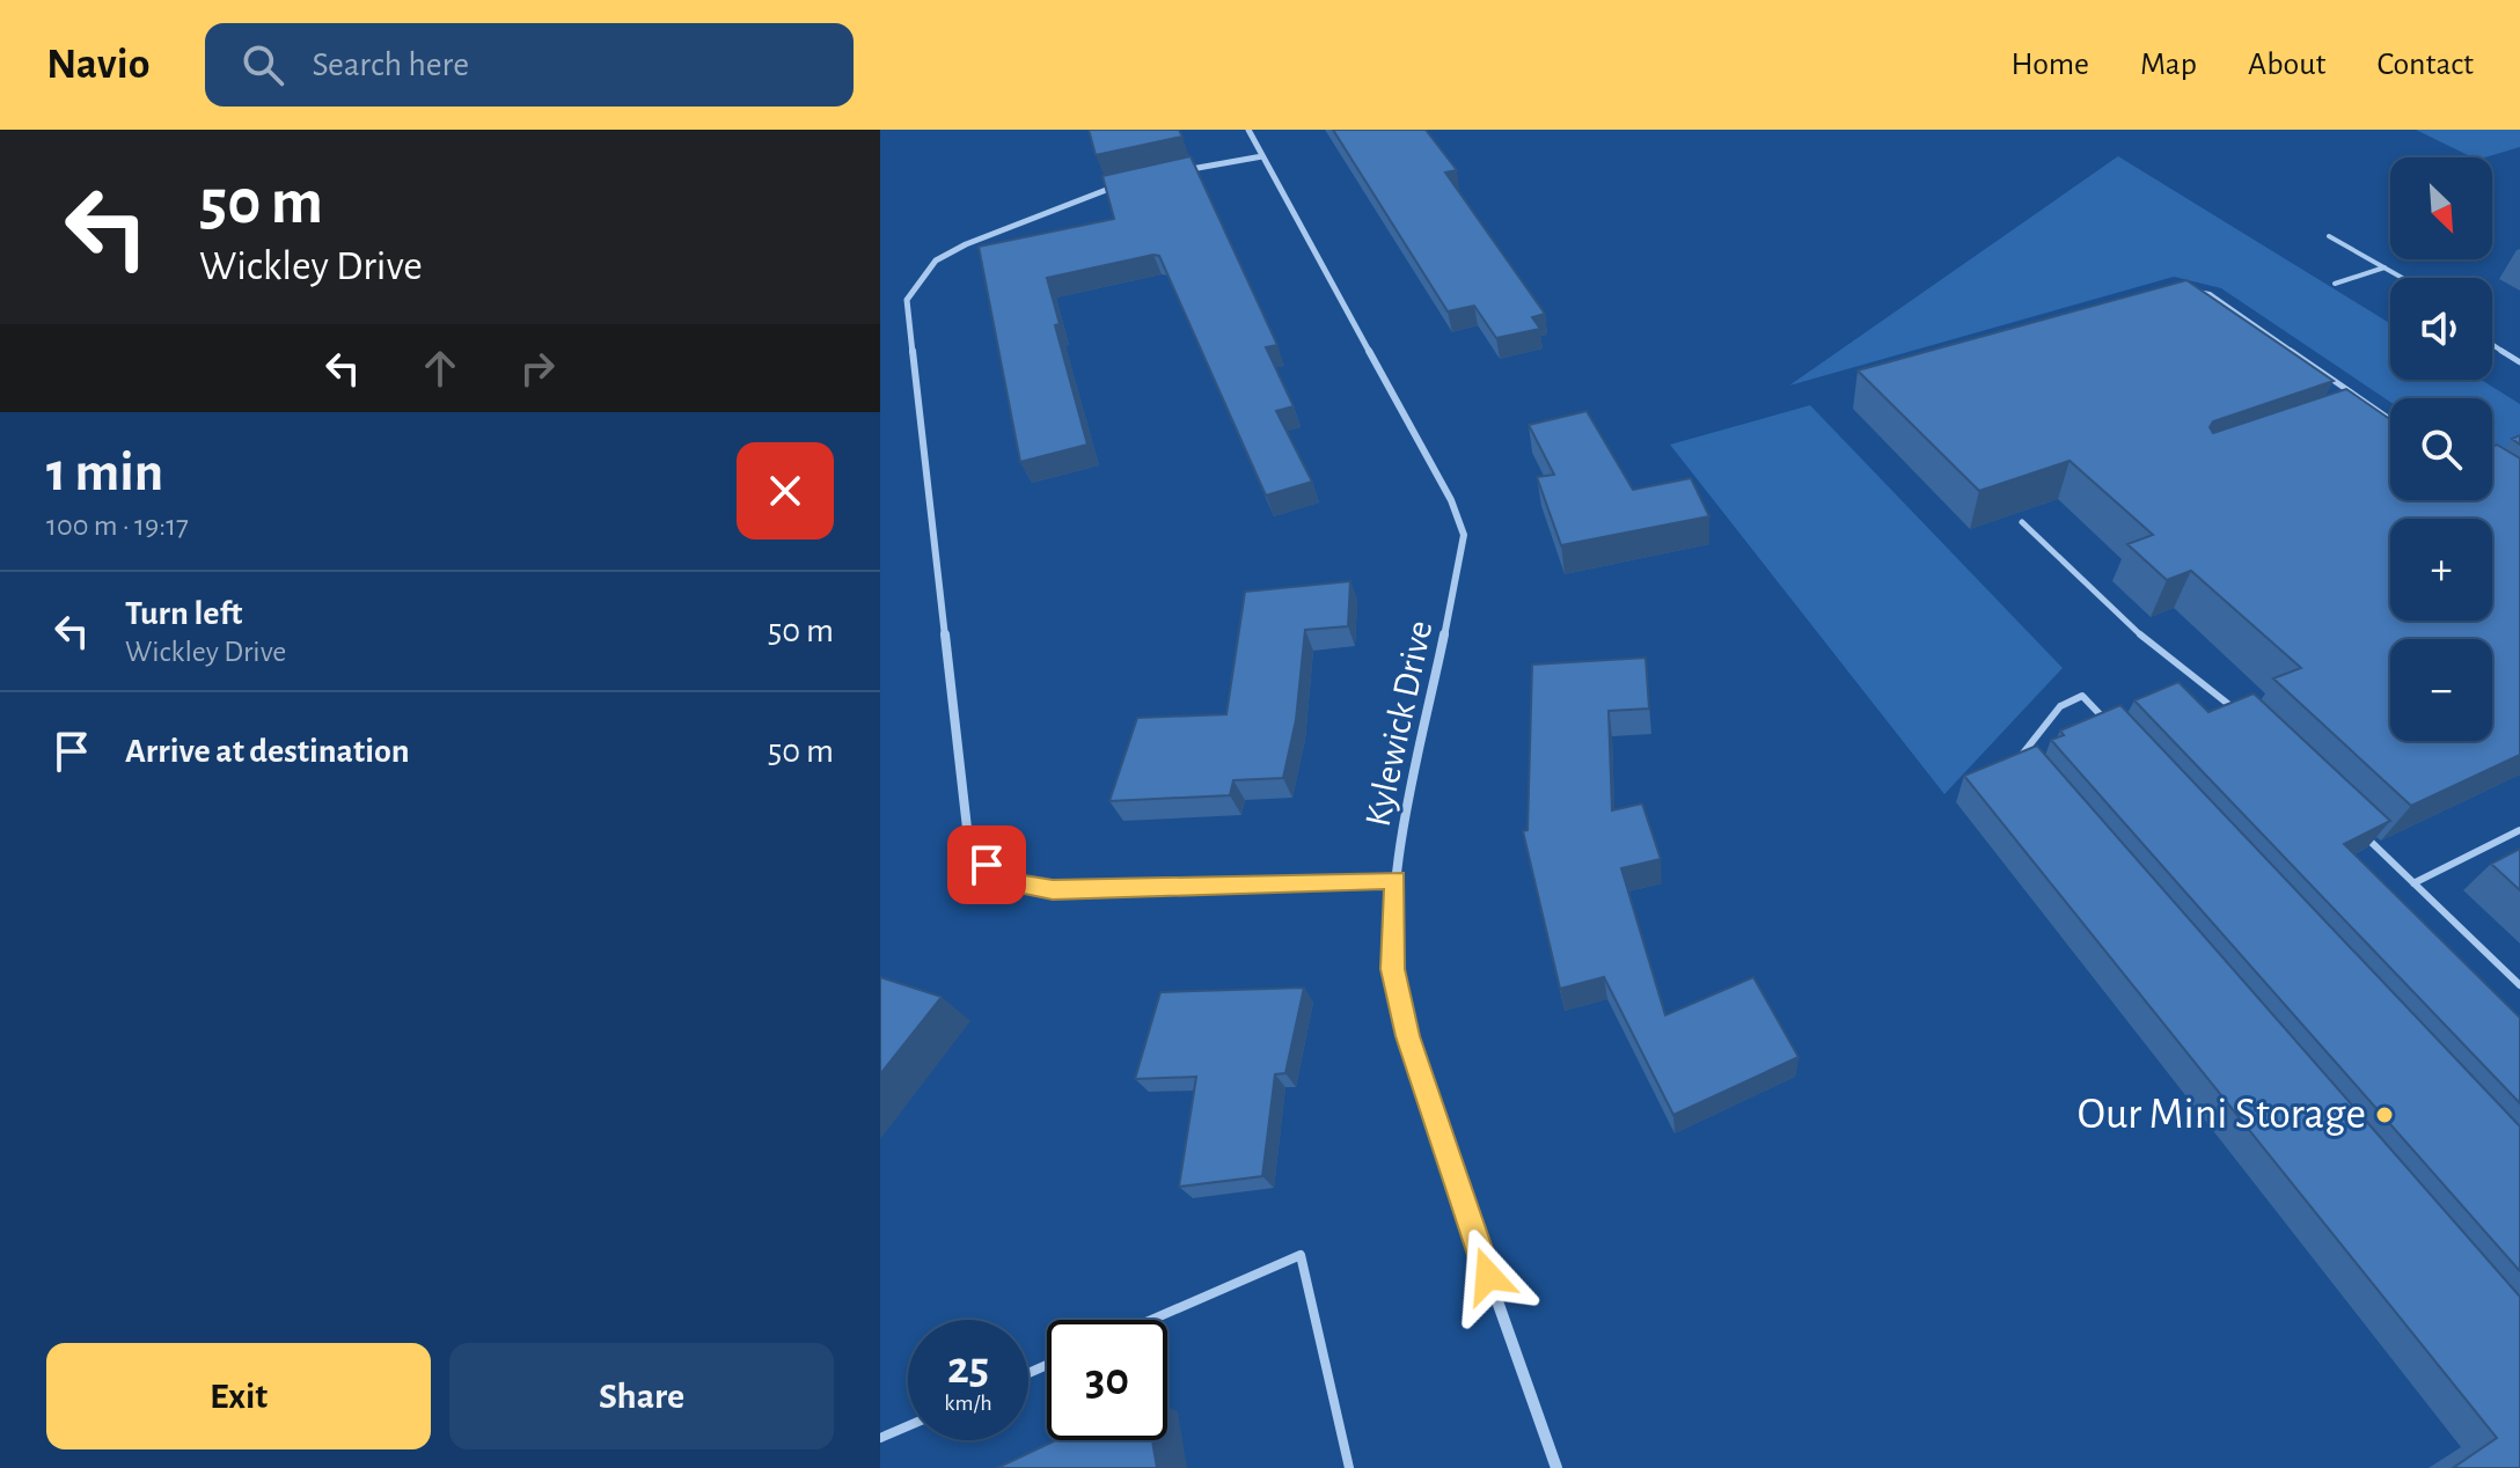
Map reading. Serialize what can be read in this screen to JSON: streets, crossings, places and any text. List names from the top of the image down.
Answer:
{
  "streets": {
    "street": ["Kylewick Drive"]
  },
  "places": ["Our Mini Storage"],
  "north": "bottom right",
  "page": {
    "header": "Navio",
    "search": "Search here",
    "nav": [
      "Home",
      "Map",
      "About",
      "Contact"
    ],
    "turn": ["50 m", "Wickley Drive"],
    "map_buttons": ["+", "−"],
    "heading": ["1 min", "100 m · 19:17"],
    "list": [
      {
        "name": "Turn left",
        "note": "Wickley Drive",
        "value": "50 m"
      },
      {
        "name": "Arrive at destination",
        "value": "50 m"
      }
    ],
    "speed": "25 km/h",
    "limit": "30",
    "buttons": ["Exit", "Share"]
  }
}
